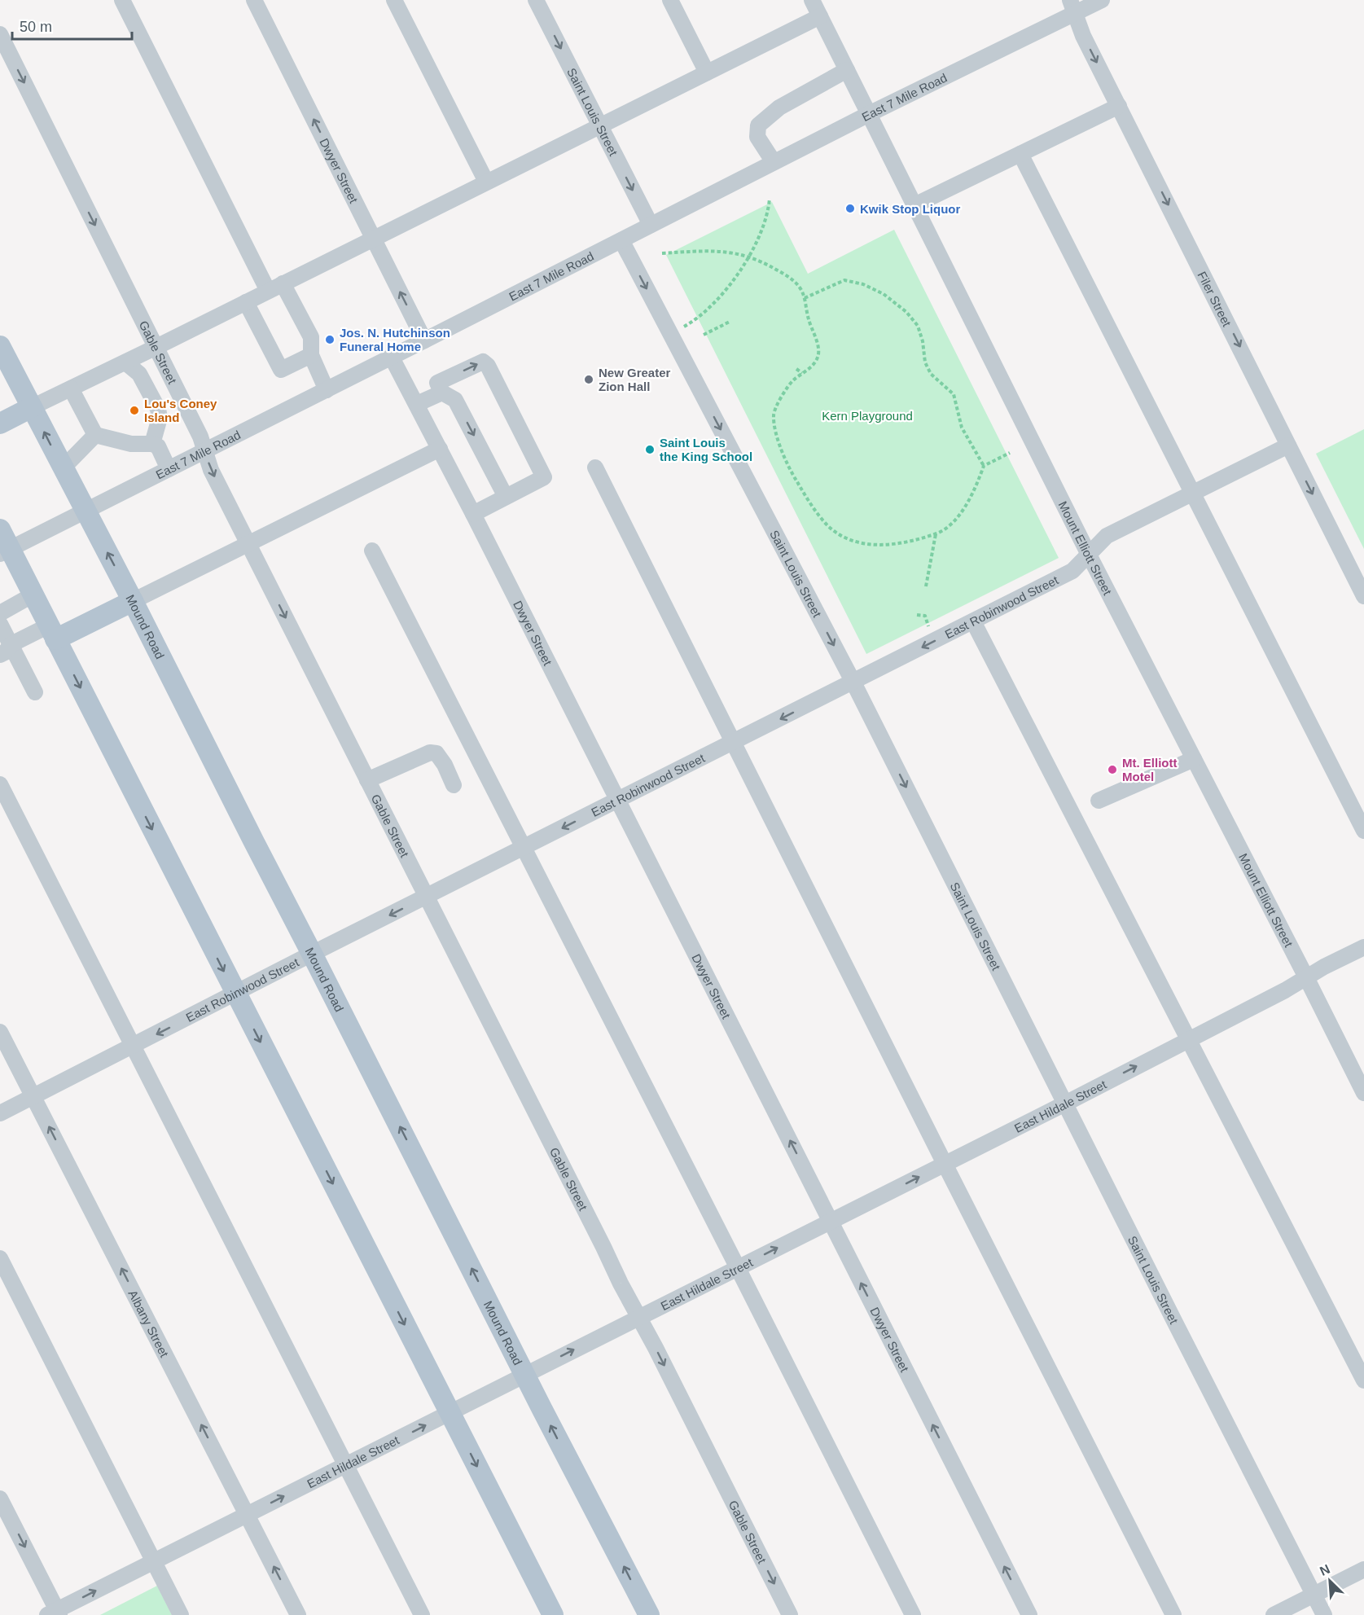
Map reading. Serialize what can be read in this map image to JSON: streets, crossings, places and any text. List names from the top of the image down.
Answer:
{
  "streets": {
    "main road": ["Mound Road"],
    "street": [
      "East 7 Mile Road",
      "Saint Louis Street",
      "Dwyer Street",
      "Filer Street",
      "Gable Street",
      "Mount Elliott Street",
      "East Robinwood Street",
      "East Hildale Street",
      "Albany Street"
    ]
  },
  "crossings": [
    ["East 7 Mile Road", "Saint Louis Street"],
    ["East 7 Mile Road", "Dwyer Street"],
    ["East 7 Mile Road", "Filer Street"],
    ["East 7 Mile Road", "Gable Street"],
    ["East 7 Mile Road", "Mount Elliott Street"],
    ["East 7 Mile Road", "Mound Road"],
    ["Saint Louis Street", "East Robinwood Street"],
    ["Saint Louis Street", "East Hildale Street"],
    ["Dwyer Street", "East Robinwood Street"],
    ["Dwyer Street", "East Hildale Street"],
    ["Filer Street", "East Robinwood Street"],
    ["Gable Street", "East Robinwood Street"],
    ["Gable Street", "East Hildale Street"],
    ["Mount Elliott Street", "East Robinwood Street"],
    ["Mount Elliott Street", "East Hildale Street"],
    ["East Robinwood Street", "Mound Road"],
    ["East Robinwood Street", "Albany Street"],
    ["Mound Road", "East Hildale Street"],
    ["East Hildale Street", "Albany Street"]
  ],
  "one_way": ["East Robinwood Street", "East Hildale Street"],
  "parks": ["Kern Playground"],
  "places": [
    "Kwik Stop Liquor",
    "Jos. N. Hutchinson Funeral Home",
    "New Greater Zion Hall",
    "Lou's Coney Island",
    "Saint Louis the King School",
    "Mt. Elliott Motel"
  ],
  "scale_bar": "50 m",
  "north": "top left"
}
